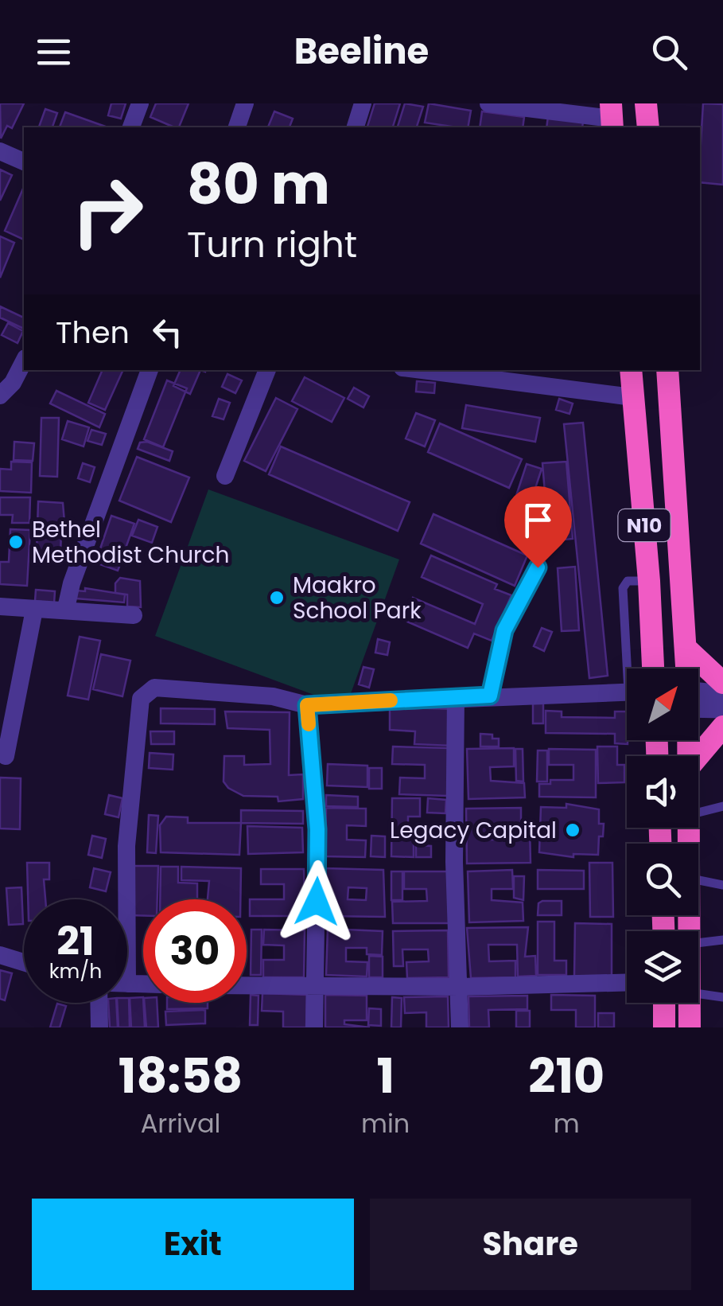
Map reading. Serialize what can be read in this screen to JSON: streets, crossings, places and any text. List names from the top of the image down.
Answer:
{
  "streets": {
    "highway": ["N10"]
  },
  "places": ["Bethel Methodist Church", "Maakro School Park", "Legacy Capital"],
  "north": "top right",
  "page": {
    "header": "Beeline",
    "turn": ["80 m", "Turn right"],
    "then": "Then",
    "speed": "21 km/h",
    "limit": "30",
    "eta": [
      "18:58",
      "Arrival",
      "1",
      "min",
      "210",
      "m"
    ],
    "buttons": ["Exit", "Share"]
  }
}
